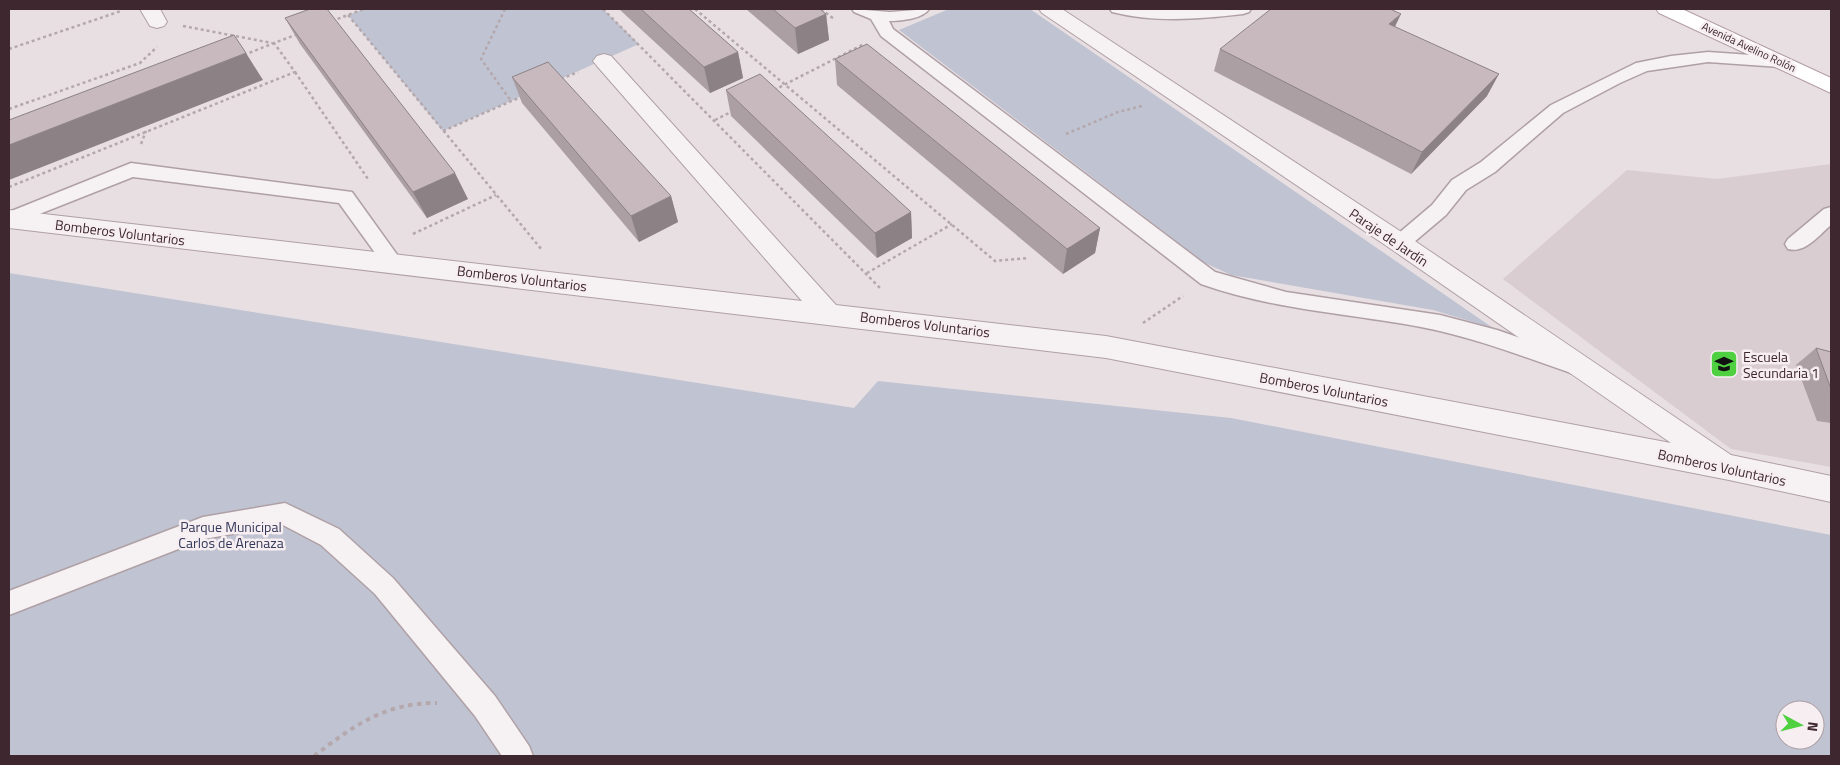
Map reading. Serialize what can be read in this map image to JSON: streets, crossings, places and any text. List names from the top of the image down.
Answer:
{
  "streets": {
    "main road": ["Avenida Avelino Rolón"],
    "street": ["Bomberos Voluntarios", "Paraje de Jardín"]
  },
  "crossings": [
    ["Bomberos Voluntarios", "Paraje de Jardín"]
  ],
  "parks": ["Parque Municipal Carlos de Arenaza"],
  "places": {
    "school or university": ["Escuela Secundaria 1"]
  },
  "north": "right"
}
